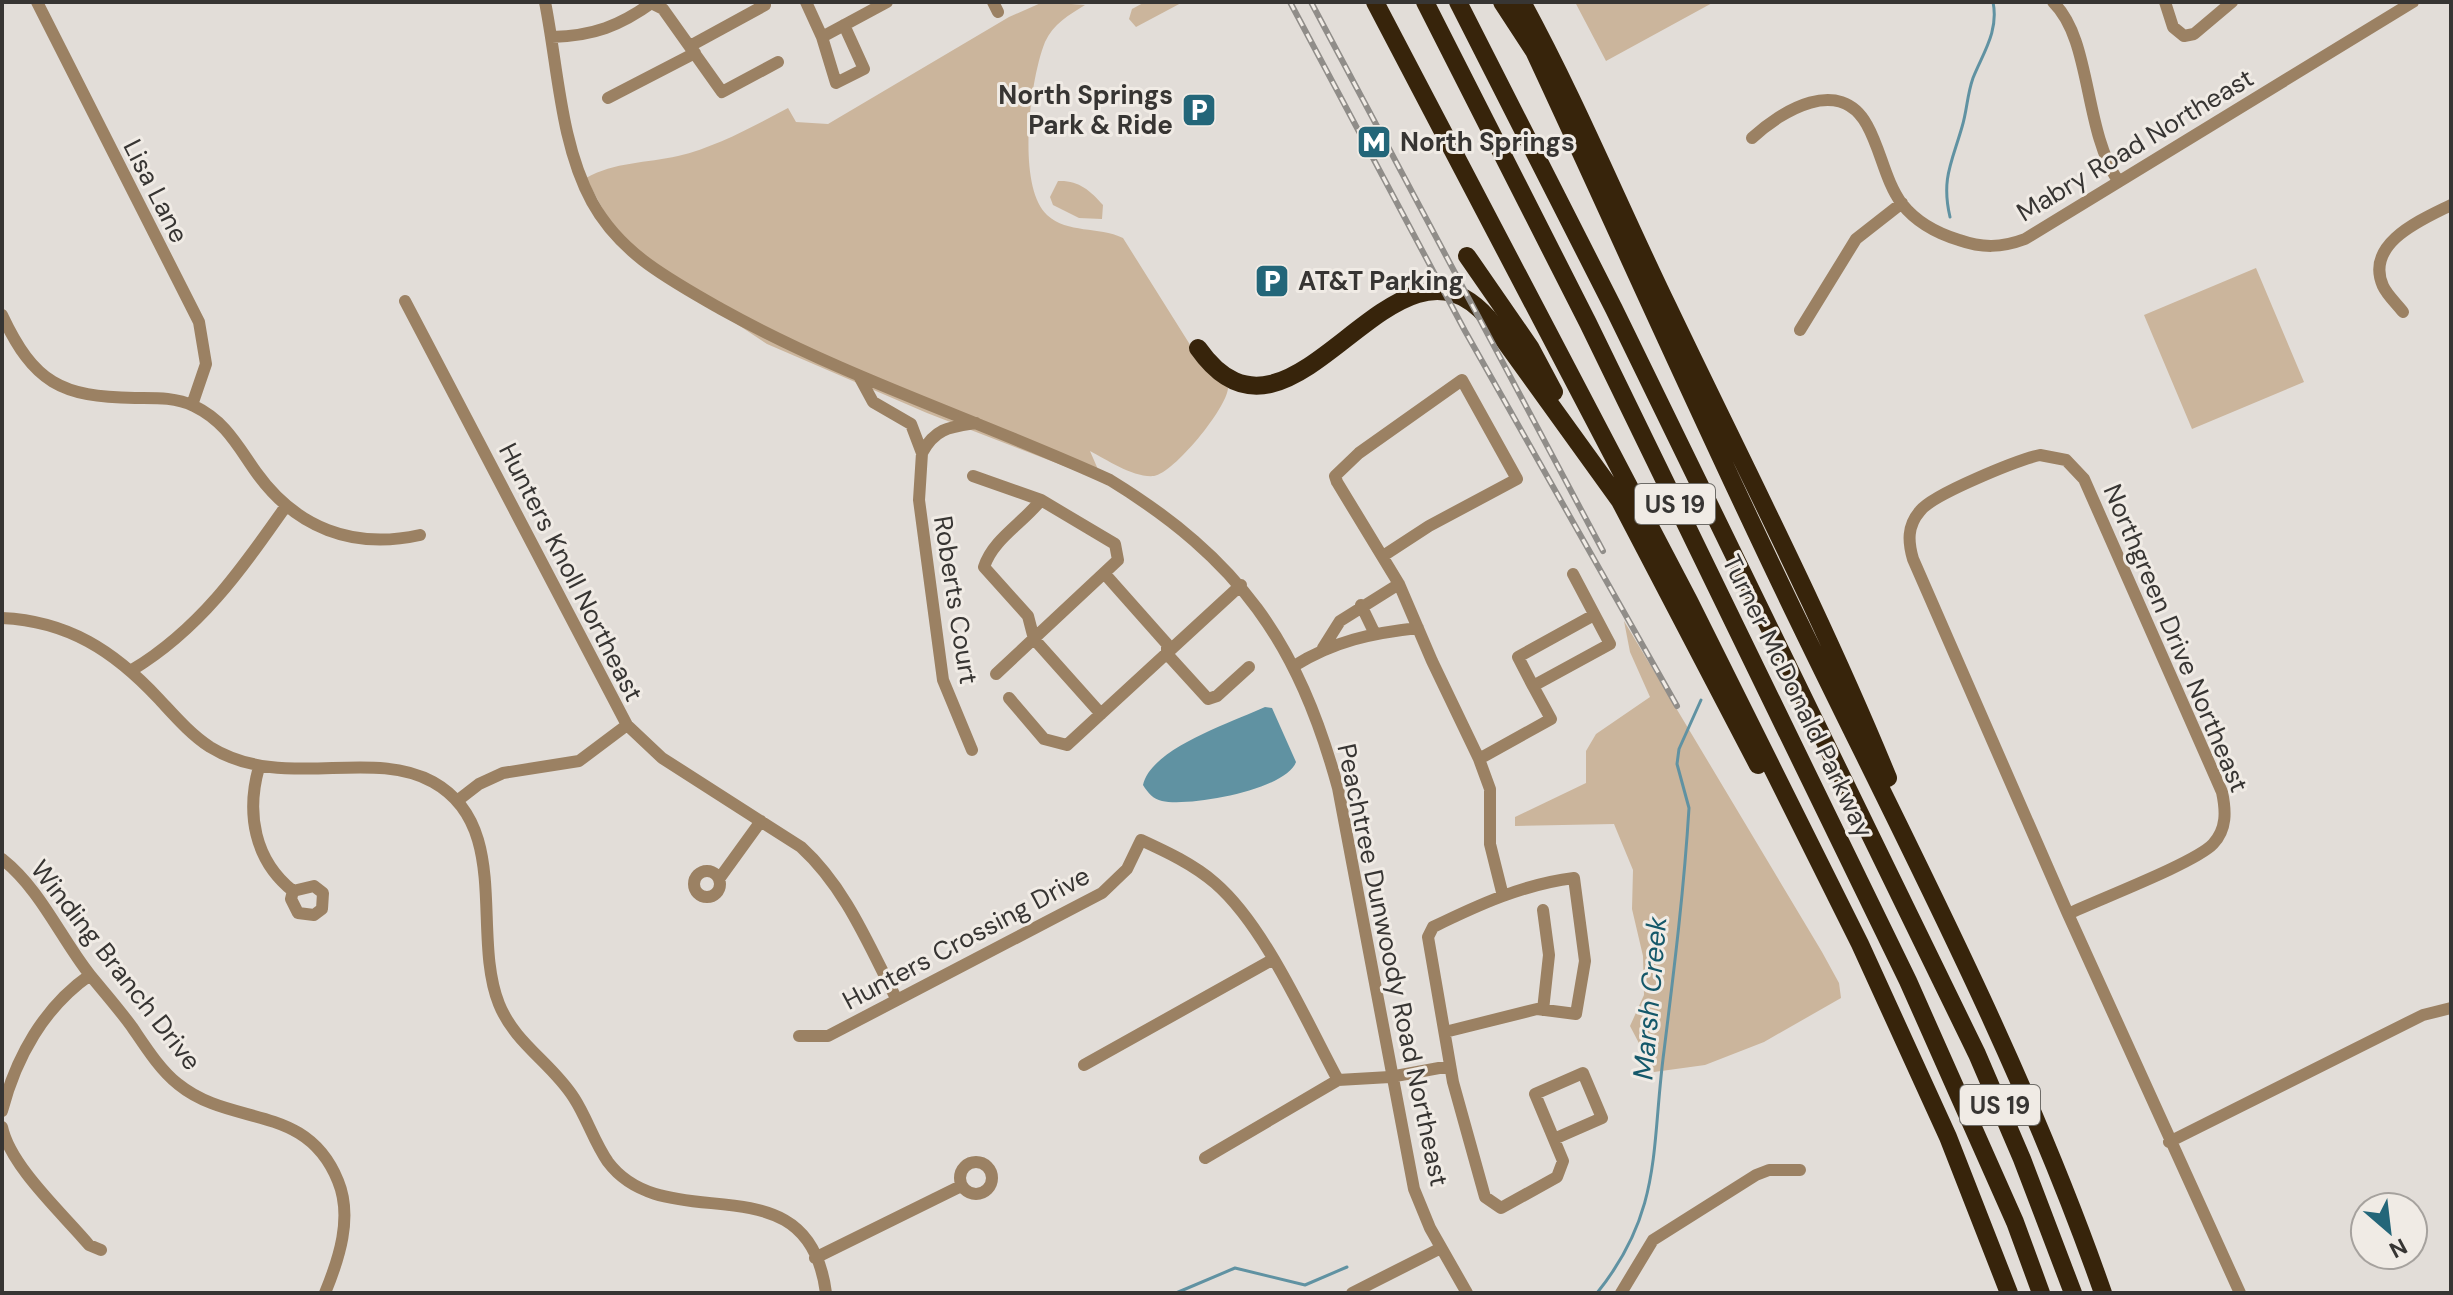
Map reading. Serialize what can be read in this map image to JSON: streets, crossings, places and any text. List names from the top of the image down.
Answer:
{
  "streets": {
    "highway": ["US 19", "Turner McDonald Parkway"],
    "street": [
      "Mabry Road Northeast",
      "Lisa Lane",
      "Hunters Knoll Northeast",
      "Roberts Court",
      "Northgreen Drive Northeast",
      "Hunters Crossing Drive",
      "Winding Branch Drive",
      "Peachtree Dunwoody Road Northeast"
    ]
  },
  "crossings": [
    ["Hunters Knoll Northeast", "Hunters Crossing Drive"],
    ["Roberts Court", "Peachtree Dunwoody Road Northeast"]
  ],
  "water": ["Marsh Creek"],
  "places": {
    "parking": ["North Springs Park & Ride", "AT&T Parking"],
    "metro station": ["North Springs"]
  },
  "north": "bottom right"
}
